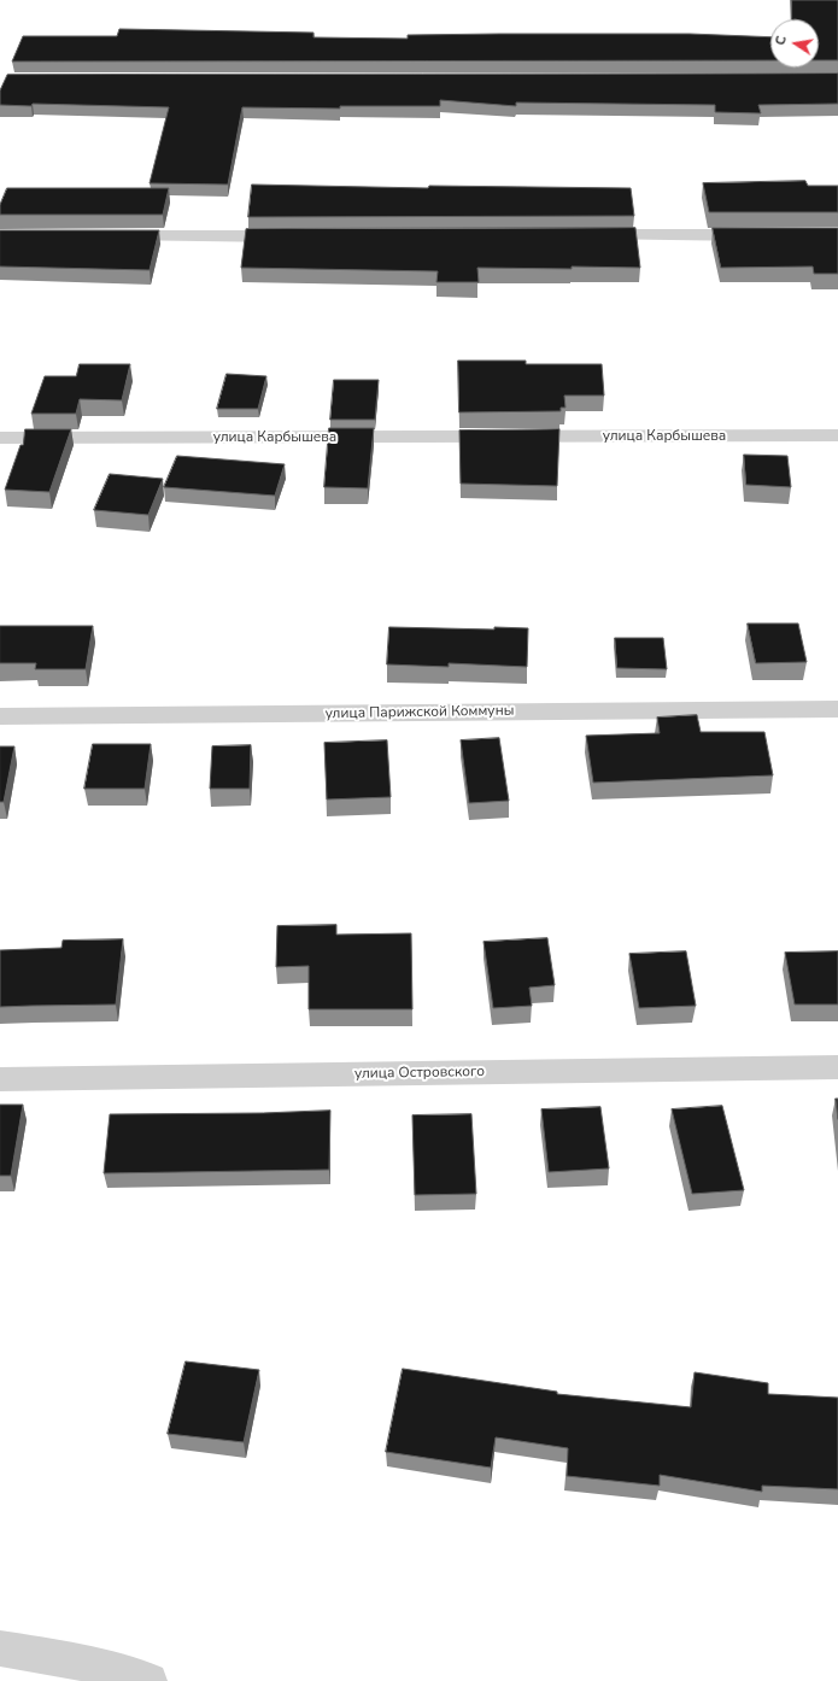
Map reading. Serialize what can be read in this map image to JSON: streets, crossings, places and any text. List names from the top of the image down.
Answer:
{
  "streets": {
    "street": ["улица Карбышева", "улица Парижской Коммуны", "улица Островского"]
  },
  "north": "left"
}
